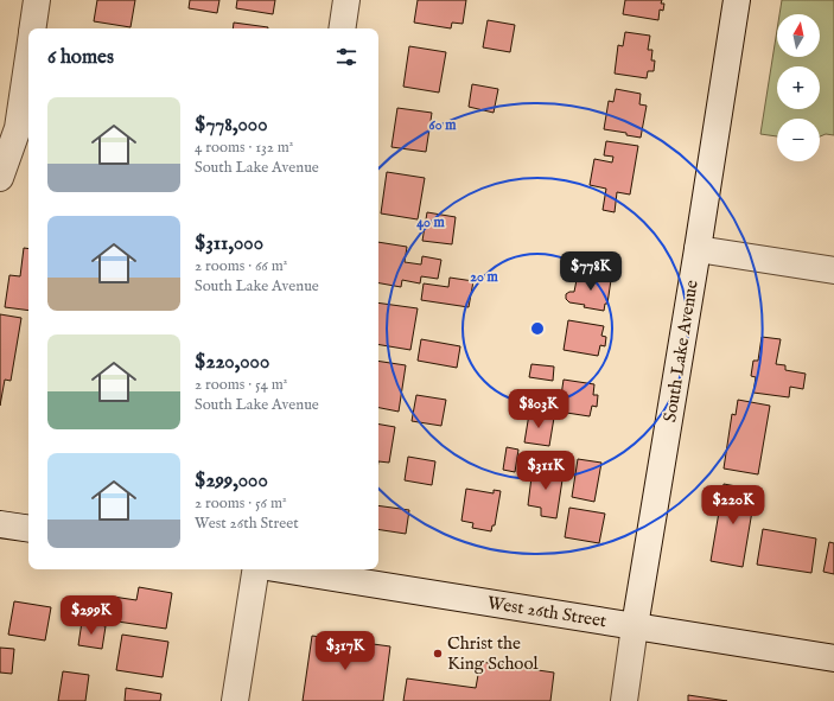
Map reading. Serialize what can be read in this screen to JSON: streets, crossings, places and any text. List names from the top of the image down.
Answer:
{
  "streets": {
    "street": ["South Lake Avenue", "West 26th Street"]
  },
  "crossings": [
    ["South Lake Avenue", "West 26th Street"]
  ],
  "places": ["Christ the King School"],
  "north": "top",
  "page": {
    "map_buttons": ["+", "−"],
    "heading": "6 homes",
    "list": [
      {
        "name": "$778,000",
        "note": "4 rooms · 132 m² · South Lake Avenue"
      },
      {
        "name": "$311,000",
        "note": "2 rooms · 66 m² · South Lake Avenue"
      },
      {
        "name": "$220,000",
        "note": "2 rooms · 54 m² · South Lake Avenue"
      },
      {
        "name": "$299,000",
        "note": "2 rooms · 56 m² · West 26th Street"
      }
    ],
    "price": [
      "$778K",
      "$803K",
      "$311K",
      "$220K",
      "$299K",
      "$317K"
    ]
  },
  "rings": ["60 m", "40 m", "20 m"]
}
